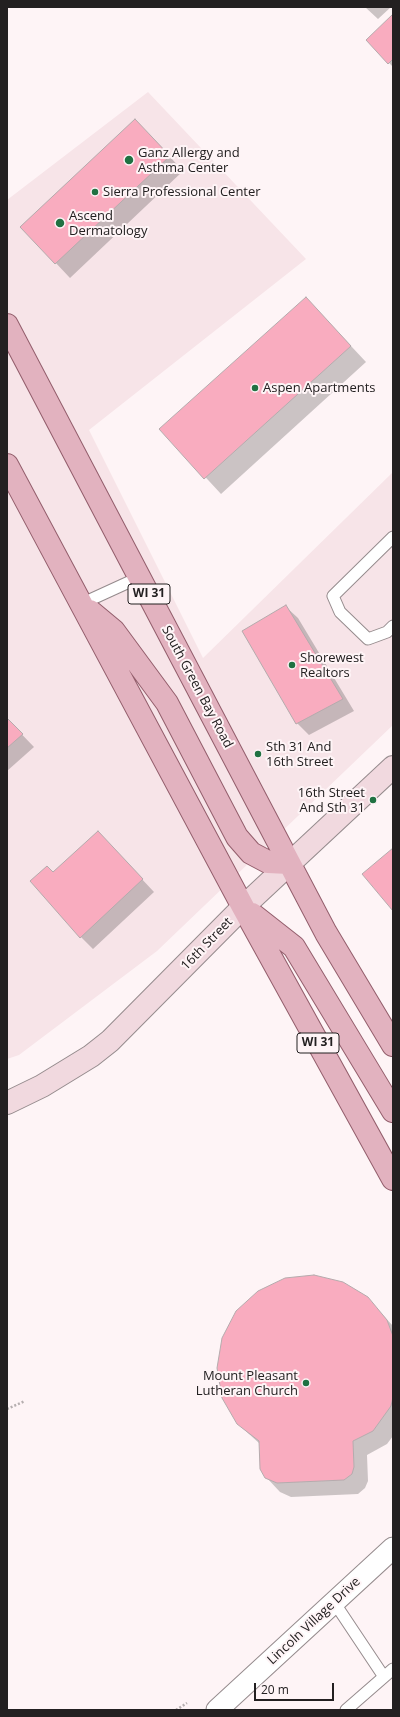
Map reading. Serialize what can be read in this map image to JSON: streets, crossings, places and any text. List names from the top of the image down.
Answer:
{
  "streets": {
    "main road": ["WI 31", "South Green Bay Road"],
    "street": ["16th Street", "Lincoln Village Drive"]
  },
  "crossings": [
    ["WI 31", "16th Street"],
    ["South Green Bay Road", "16th Street"]
  ],
  "places": [
    "Ganz Allergy and Asthma Center",
    "Sierra Professional Center",
    "Ascend Dermatology",
    "Aspen Apartments",
    "Shorewest Realtors",
    "Sth 31 And 16th Street",
    "16th Street And Sth 31",
    "Mount Pleasant Lutheran Church"
  ],
  "scale_bar": "20 m"
}
